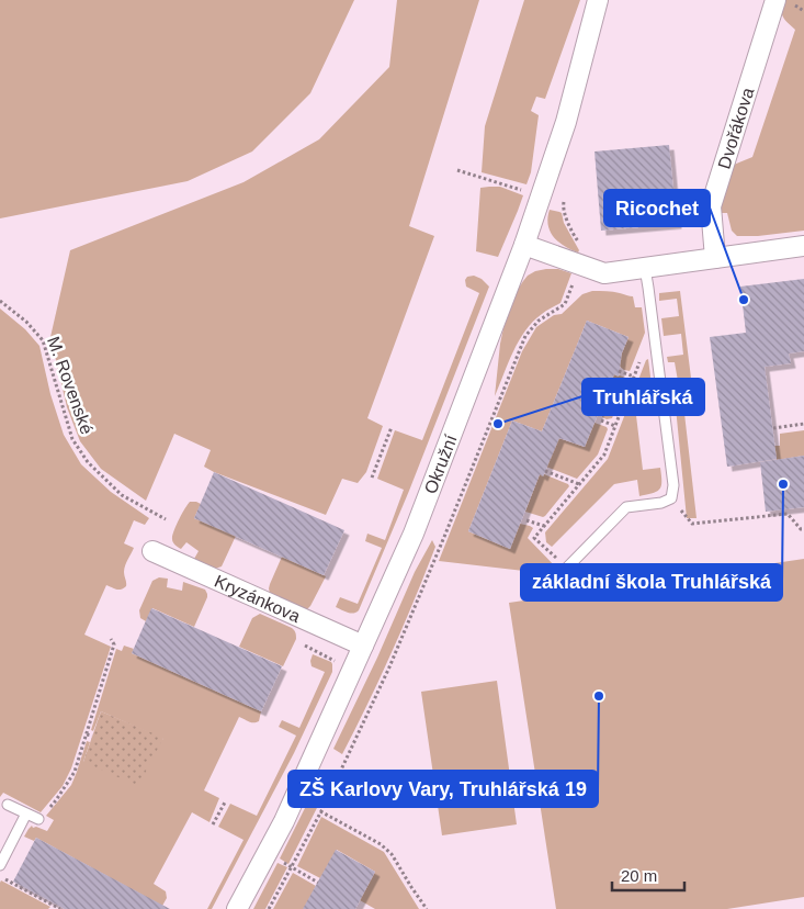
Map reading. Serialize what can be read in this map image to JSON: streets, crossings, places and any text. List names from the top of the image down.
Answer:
{
  "streets": {
    "street": ["Dvořákova", "Okružní", "Kryzánkova"],
    "path": ["M. Rovenské"]
  },
  "crossings": [
    ["Okružní", "Kryzánkova"]
  ],
  "places": [
    "Ricochet",
    "Truhlářská",
    "základní škola Truhlářská",
    "ZŠ Karlovy Vary, Truhlářská 19"
  ],
  "scale_bar": "20 m"
}
